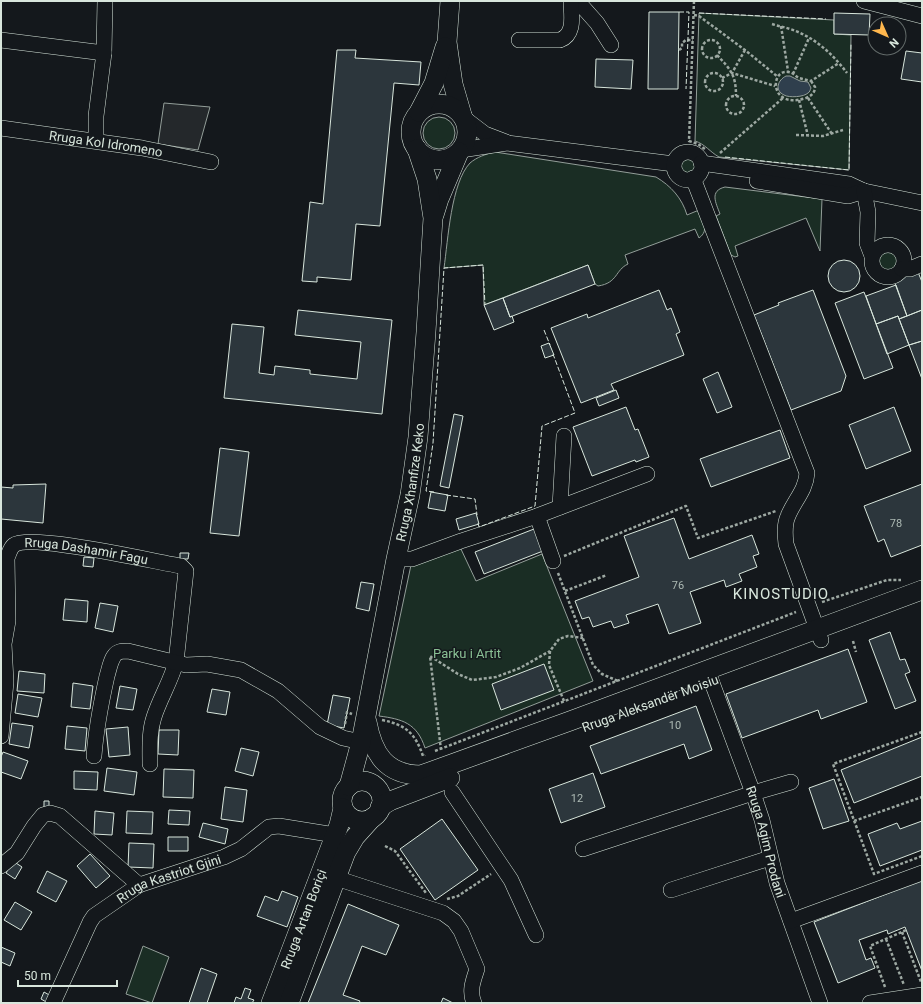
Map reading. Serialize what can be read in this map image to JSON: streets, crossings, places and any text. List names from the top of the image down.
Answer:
{
  "streets": {
    "main road": ["Rruga Xhanfize Keko", "Rruga Aleksandër Moisiu", "Rruga Artan Boriçi"],
    "street": [
      "Rruga Kol Idromeno",
      "Rruga Dashamir Fagu",
      "Rruga Agim Prodani",
      "Rruga Kastriot Gjini"
    ]
  },
  "crossings": [
    ["Rruga Xhanfize Keko", "Rruga Aleksandër Moisiu"],
    ["Rruga Xhanfize Keko", "Rruga Artan Boriçi"],
    ["Rruga Aleksandër Moisiu", "Rruga Agim Prodani"],
    ["Rruga Aleksandër Moisiu", "Rruga Artan Boriçi"],
    ["Rruga Kastriot Gjini", "Rruga Artan Boriçi"]
  ],
  "districts": ["KINOSTUDIO"],
  "parks": ["Parku i Artit"],
  "house_numbers": [
    "78",
    "76",
    "10",
    "12"
  ],
  "scale_bar": "50 m",
  "north": "bottom right"
}
